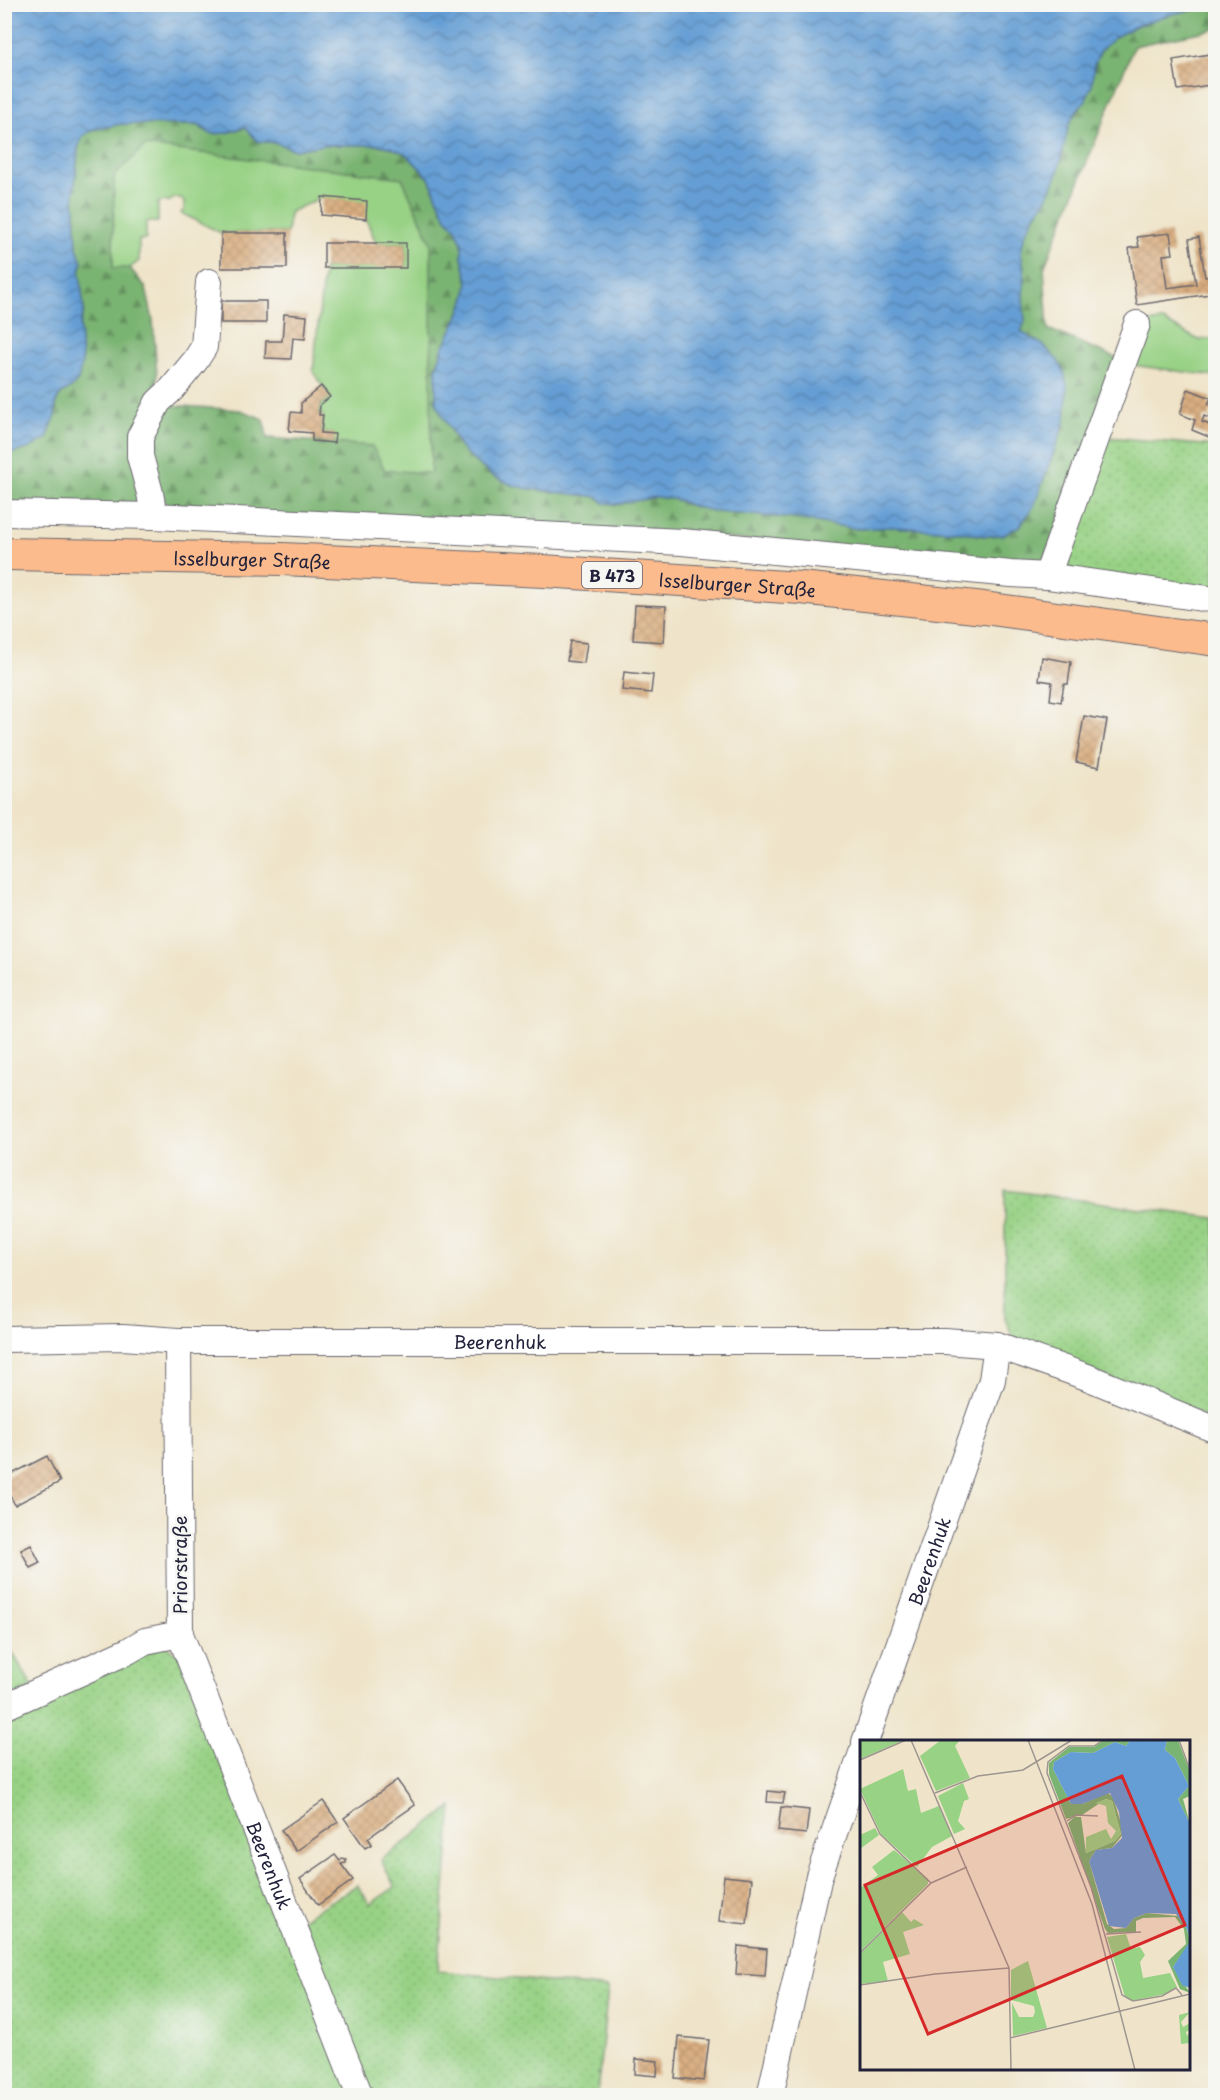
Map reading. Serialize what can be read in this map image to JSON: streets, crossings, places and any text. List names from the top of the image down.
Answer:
{
  "streets": {
    "main road": ["Isselburger Straße", "B 473"],
    "street": ["Beerenhuk", "Priorstraße"]
  },
  "crossings": [
    ["Beerenhuk", "Priorstraße"]
  ]
}
